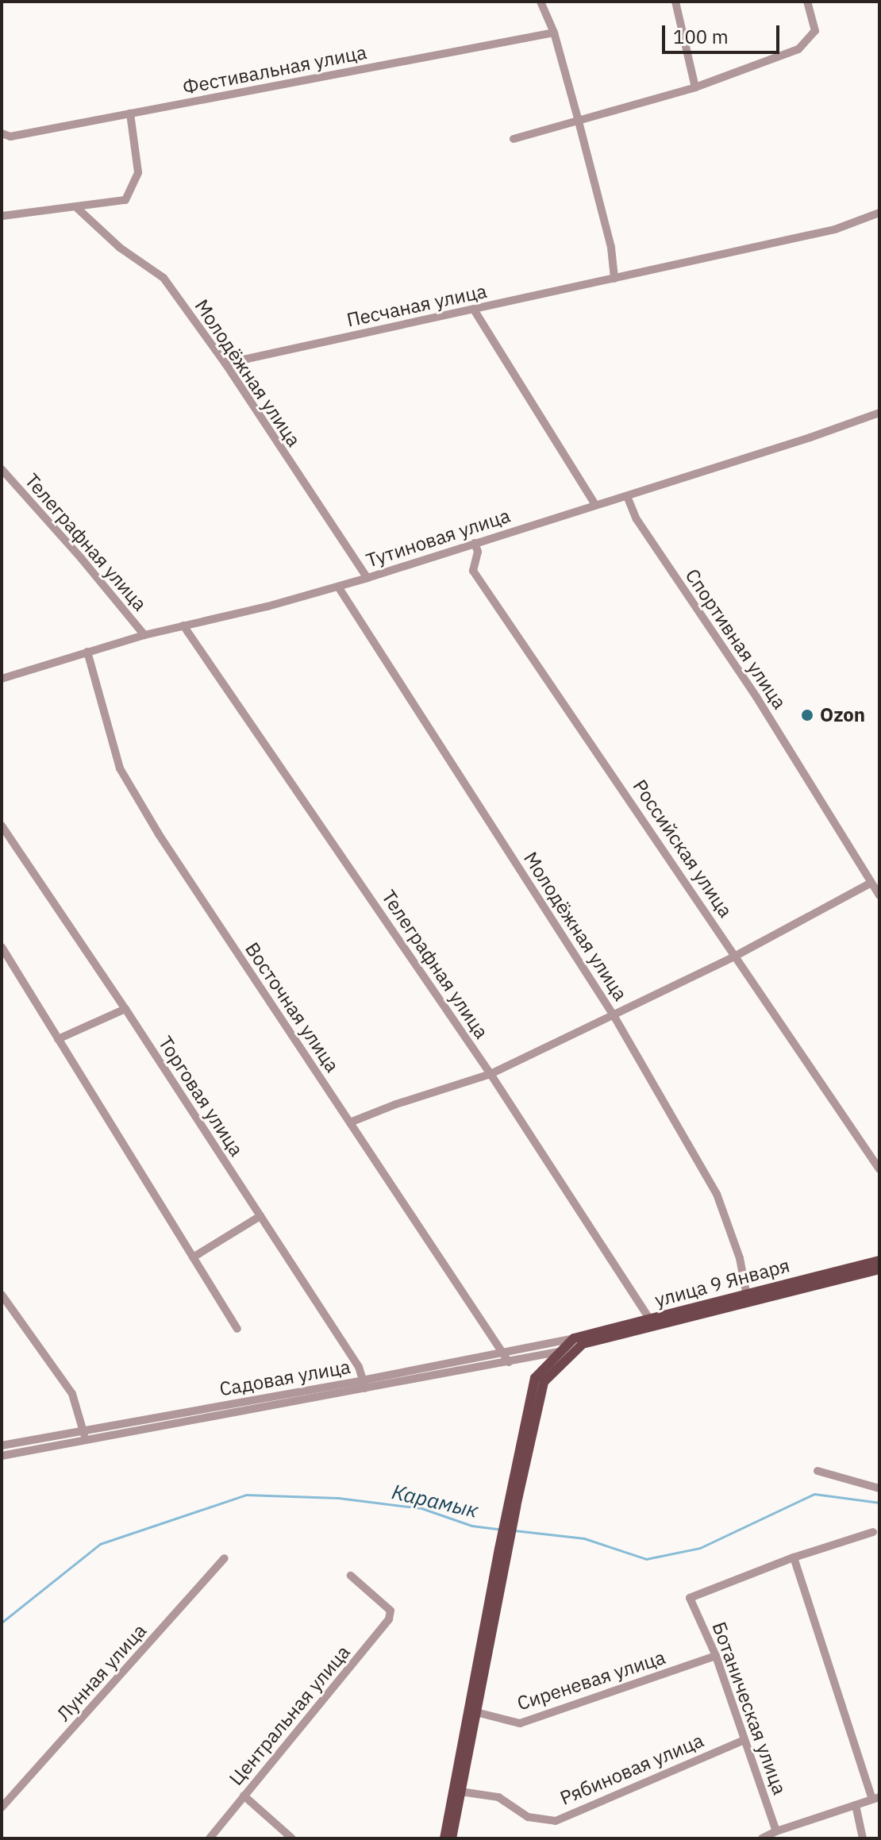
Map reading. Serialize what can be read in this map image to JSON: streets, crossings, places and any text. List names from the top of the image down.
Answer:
{
  "streets": {
    "main road": ["улица 9 Января"],
    "street": [
      "Фестивальная улица",
      "Песчаная улица",
      "Молодёжная улица",
      "Тутиновая улица",
      "Телеграфная улица",
      "Спортивная улица",
      "Российская улица",
      "Восточная улица",
      "Торговая улица",
      "Садовая улица",
      "Лунная улица",
      "Сиреневая улица",
      "Ботаническая улица",
      "Центральная улица",
      "Рябиновая улица"
    ]
  },
  "crossings": [
    ["Песчаная улица", "Молодёжная улица"],
    ["Молодёжная улица", "Тутиновая улица"],
    ["Молодёжная улица", "улица 9 Января"],
    ["Тутиновая улица", "Телеграфная улица"],
    ["Тутиновая улица", "Спортивная улица"],
    ["Тутиновая улица", "Российская улица"],
    ["Тутиновая улица", "Восточная улица"],
    ["Телеграфная улица", "улица 9 Января"],
    ["Восточная улица", "Садовая улица"],
    ["Торговая улица", "Садовая улица"],
    ["улица 9 Января", "Садовая улица"],
    ["Сиреневая улица", "Ботаническая улица"],
    ["Ботаническая улица", "Рябиновая улица"]
  ],
  "water": ["Карамык"],
  "places": ["Ozon"],
  "scale_bar": "100 m"
}
